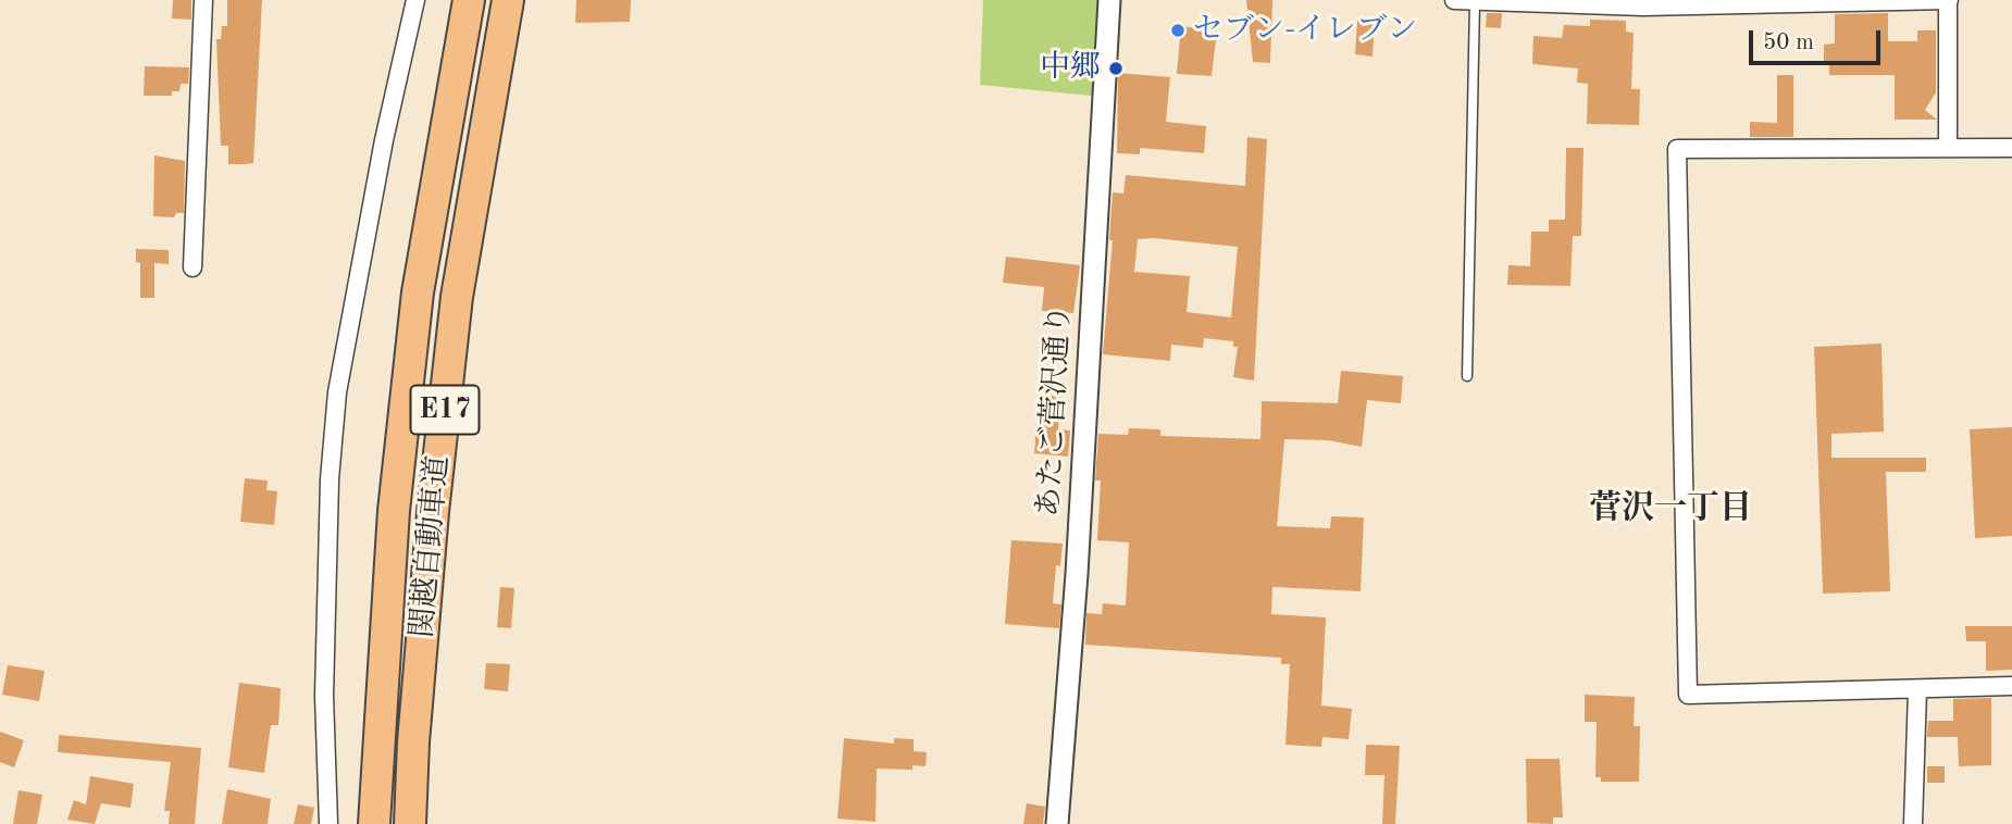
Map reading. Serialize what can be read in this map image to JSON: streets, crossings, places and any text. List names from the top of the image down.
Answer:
{
  "streets": {
    "highway": ["E17", "関越自動車道"],
    "street": ["あたご菅沢通り"]
  },
  "districts": ["菅沢一丁目"],
  "places": ["セブン-イレブン", "中郷"],
  "scale_bar": "50 m"
}
